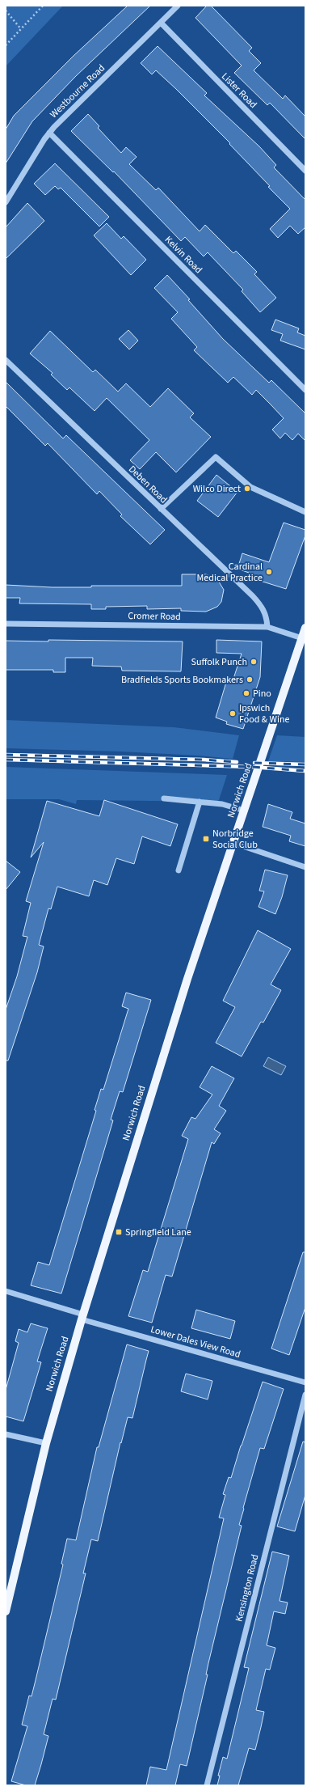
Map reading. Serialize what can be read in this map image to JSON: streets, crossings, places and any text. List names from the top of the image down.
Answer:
{
  "streets": {
    "main road": ["Norwich Road"],
    "street": [
      "Lister Road",
      "Westbourne Road",
      "Kelvin Road",
      "Deben Road",
      "Cromer Road",
      "Lower Dales View Road",
      "Kensington Road"
    ]
  },
  "crossings": [
    ["Lister Road", "Westbourne Road"],
    ["Westbourne Road", "Kelvin Road"],
    ["Deben Road", "Cromer Road"],
    ["Cromer Road", "Norwich Road"],
    ["Norwich Road", "Lower Dales View Road"]
  ],
  "places": {
    "other": [
      "Wilco Direct",
      "Cardinal Medical Practice",
      "Suffolk Punch",
      "Bradfields Sports Bookmakers",
      "Pino",
      "Ipswich Food & Wine"
    ],
    "transit": ["Norbridge Social Club", "Springfield Lane"]
  }
}
